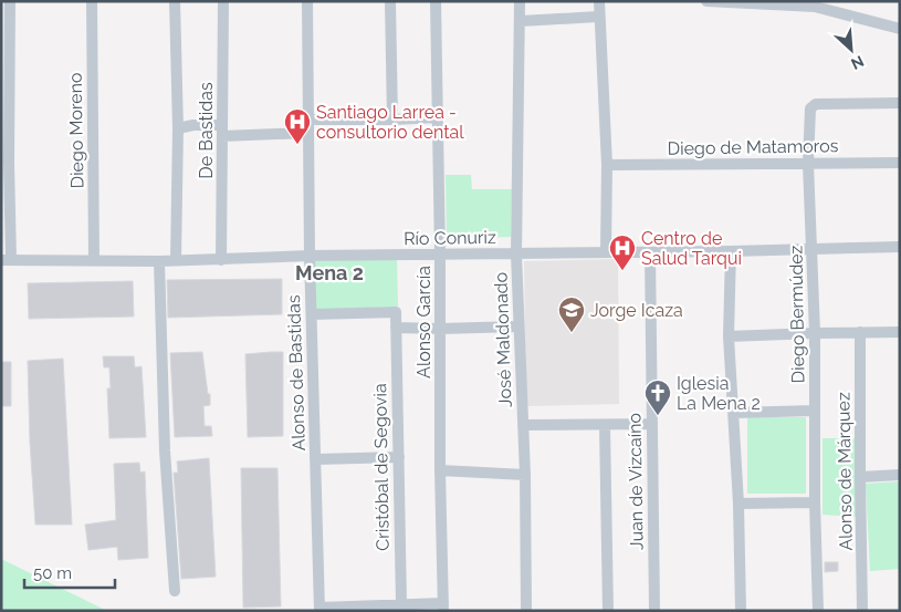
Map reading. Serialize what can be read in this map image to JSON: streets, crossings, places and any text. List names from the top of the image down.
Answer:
{
  "streets": {
    "street": [
      "Diego Moreno",
      "De Bastidas",
      "Diego de Matamoros",
      "Río Conuriz",
      "Diego Bermúdez",
      "Alonso García",
      "José Maldonado",
      "Alonso de Bastidas",
      "Cristóbal de Segovia",
      "Alonso de Márquez",
      "Juan de Vizcaíno"
    ]
  },
  "crossings": [
    ["Diego Moreno", "Río Conuriz"],
    ["De Bastidas", "Río Conuriz"],
    ["Diego de Matamoros", "Diego Bermúdez"],
    ["Río Conuriz", "Diego Bermúdez"],
    ["Río Conuriz", "Alonso García"],
    ["Río Conuriz", "José Maldonado"],
    ["Río Conuriz", "Alonso de Bastidas"],
    ["Río Conuriz", "Juan de Vizcaíno"]
  ],
  "districts": ["Mena 2"],
  "places": {
    "hospital": ["Santiago Larrea - consultorio dental", "Centro de Salud Tarqui"],
    "school or university": ["Jorge Icaza"],
    "church": ["Iglesia La Mena 2"]
  },
  "scale_bar": "50 m",
  "north": "bottom right"
}
